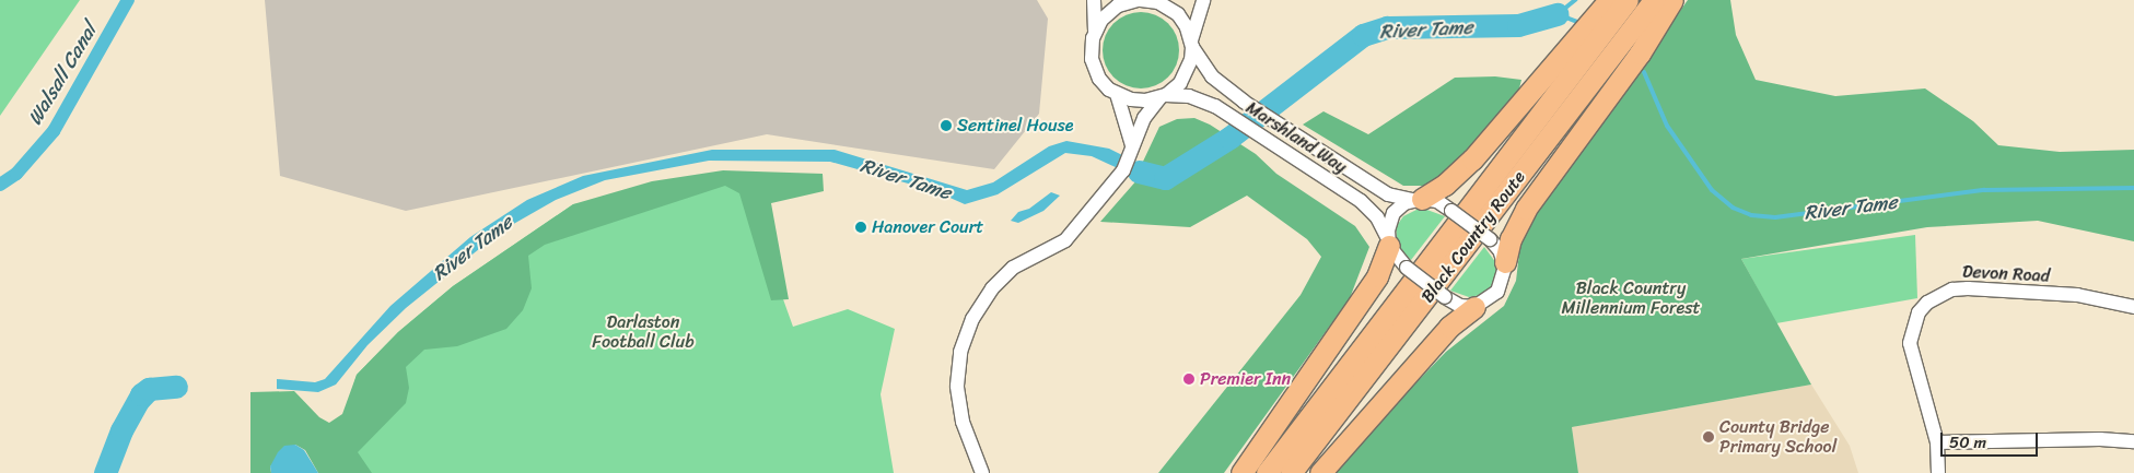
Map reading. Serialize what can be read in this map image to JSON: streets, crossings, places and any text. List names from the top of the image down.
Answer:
{
  "streets": {
    "highway": ["Black Country Route"],
    "street": ["Marshland Way", "Devon Road"]
  },
  "water": ["River Tame", "Walsall Canal"],
  "parks": ["Black Country Millennium Forest", "Darlaston Football Club"],
  "places": [
    "Sentinel House",
    "Hanover Court",
    "Premier Inn",
    "County Bridge Primary School"
  ],
  "scale_bar": "50 m"
}
